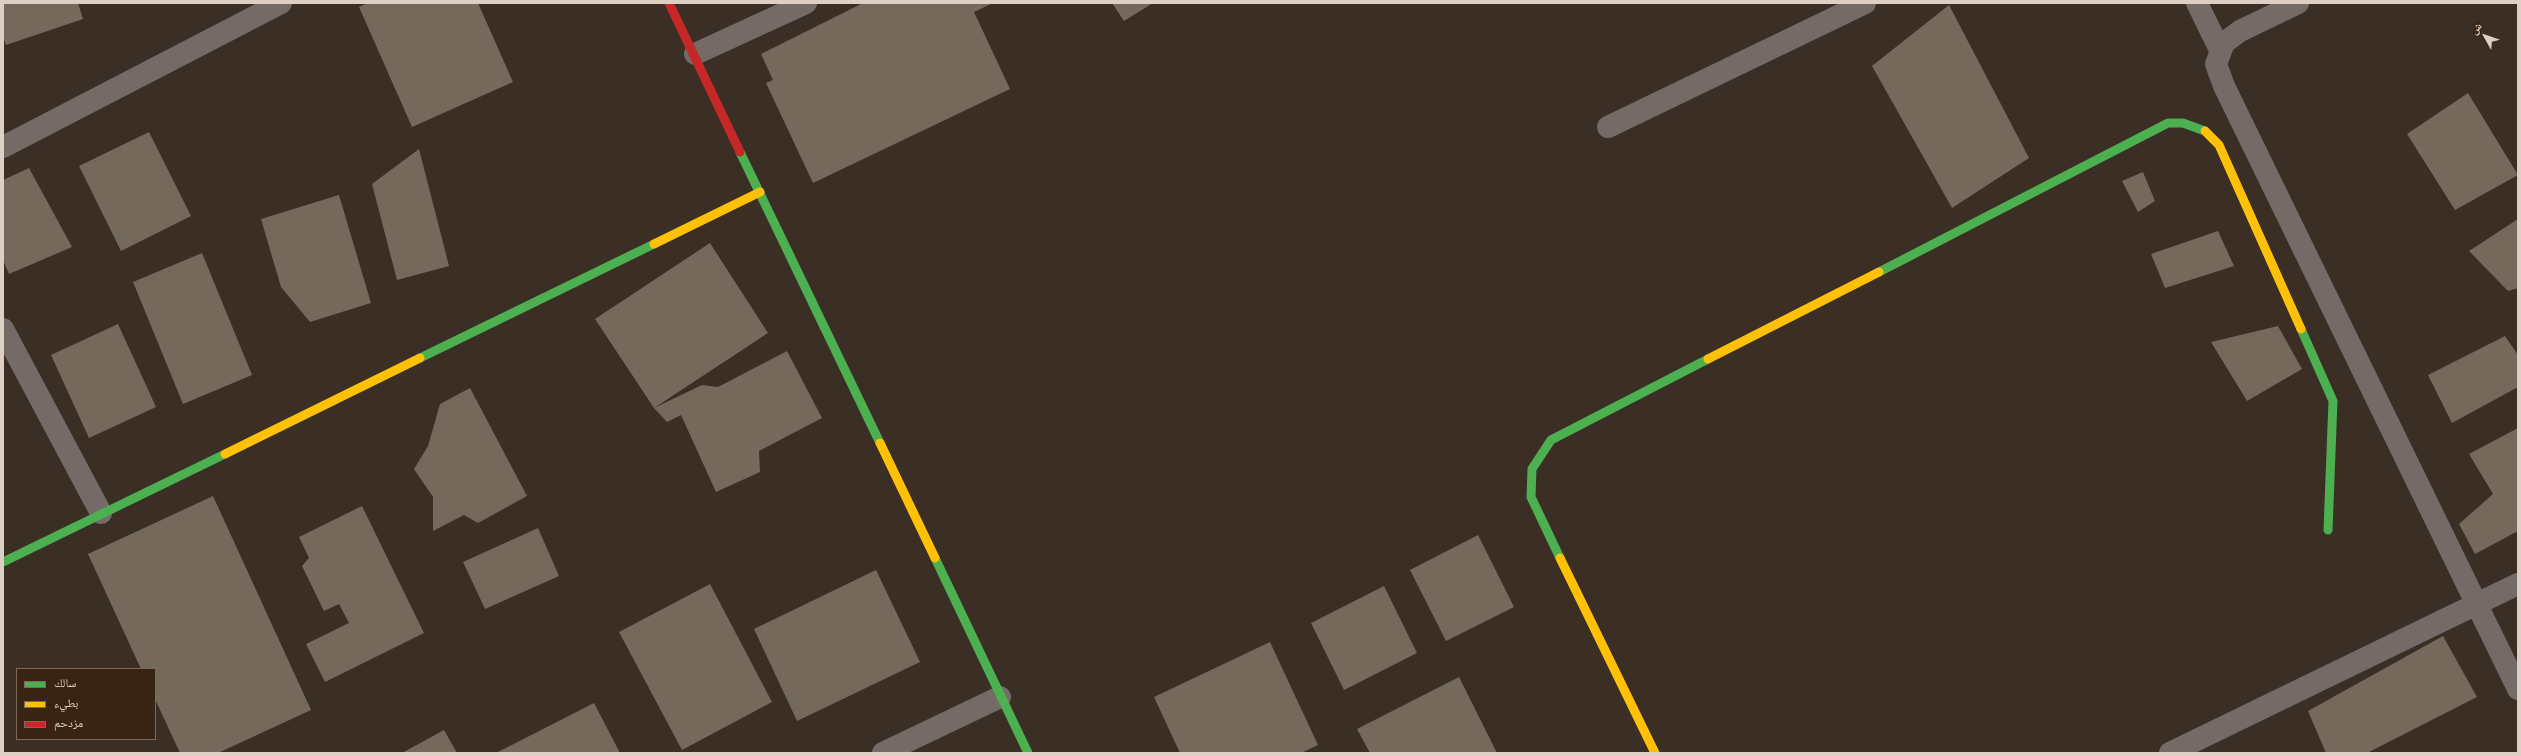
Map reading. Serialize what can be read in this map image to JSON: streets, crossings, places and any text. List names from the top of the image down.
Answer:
{
  "legend": ["سالك", "بطيء", "مزدحم"],
  "north": "top left"
}
